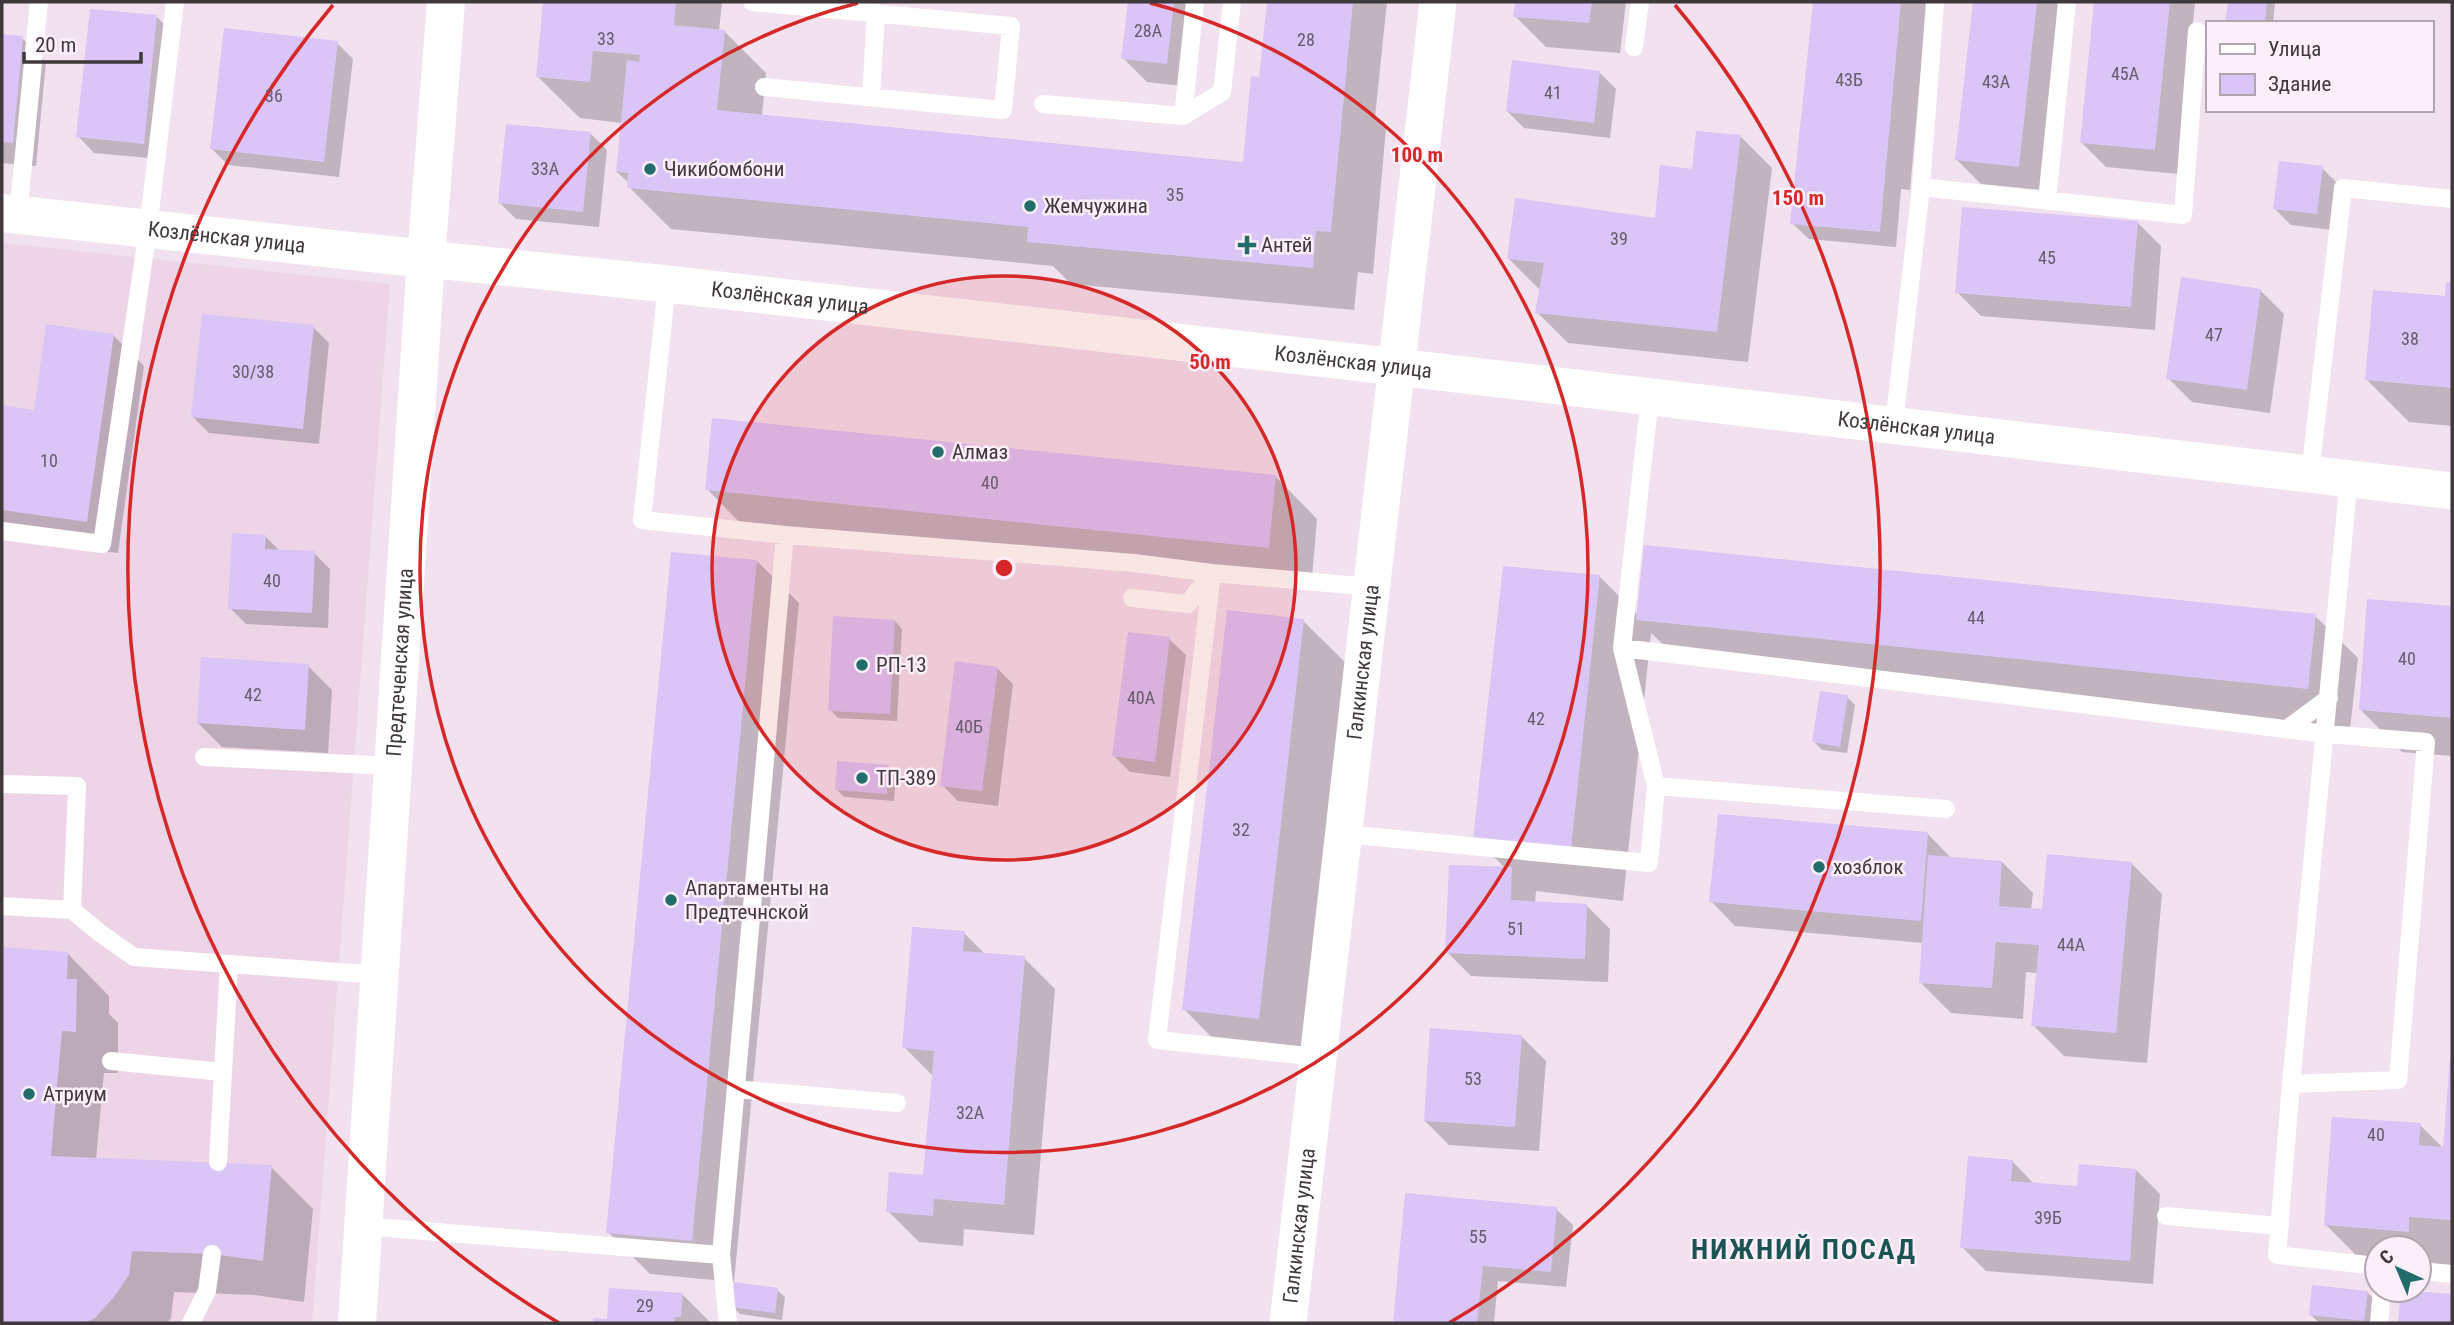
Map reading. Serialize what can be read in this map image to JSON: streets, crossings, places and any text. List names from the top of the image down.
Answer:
{
  "streets": {
    "street": ["Козлёнская улица", "Предтеченская улица", "Галкинская улица"]
  },
  "crossings": [
    ["Козлёнская улица", "Предтеченская улица"],
    ["Козлёнская улица", "Галкинская улица"]
  ],
  "districts": ["НИЖНИЙ ПОСАД"],
  "places": {
    "other": [
      "Чикибомбони",
      "Жемчужина",
      "Алмаз",
      "РП-13",
      "ТП-389",
      "хозблок",
      "Апартаменты на Предтечнской",
      "Атриум"
    ],
    "health": ["Антей"]
  },
  "house_numbers": [
    "28А",
    "33",
    "28",
    "45А",
    "43Б",
    "43А",
    "41",
    "36",
    "33А",
    "35",
    "39",
    "45",
    "47",
    "38",
    "30/38",
    "10",
    "40",
    "40",
    "44",
    "40",
    "42",
    "40А",
    "42",
    "40Б",
    "32",
    "51",
    "44А",
    "53",
    "32А",
    "40",
    "39Б",
    "55",
    "29"
  ],
  "legend": ["Улица", "Здание"],
  "scale_bar": "20 m",
  "north": "top left",
  "rings": ["100 m", "150 m", "50 m"]
}
